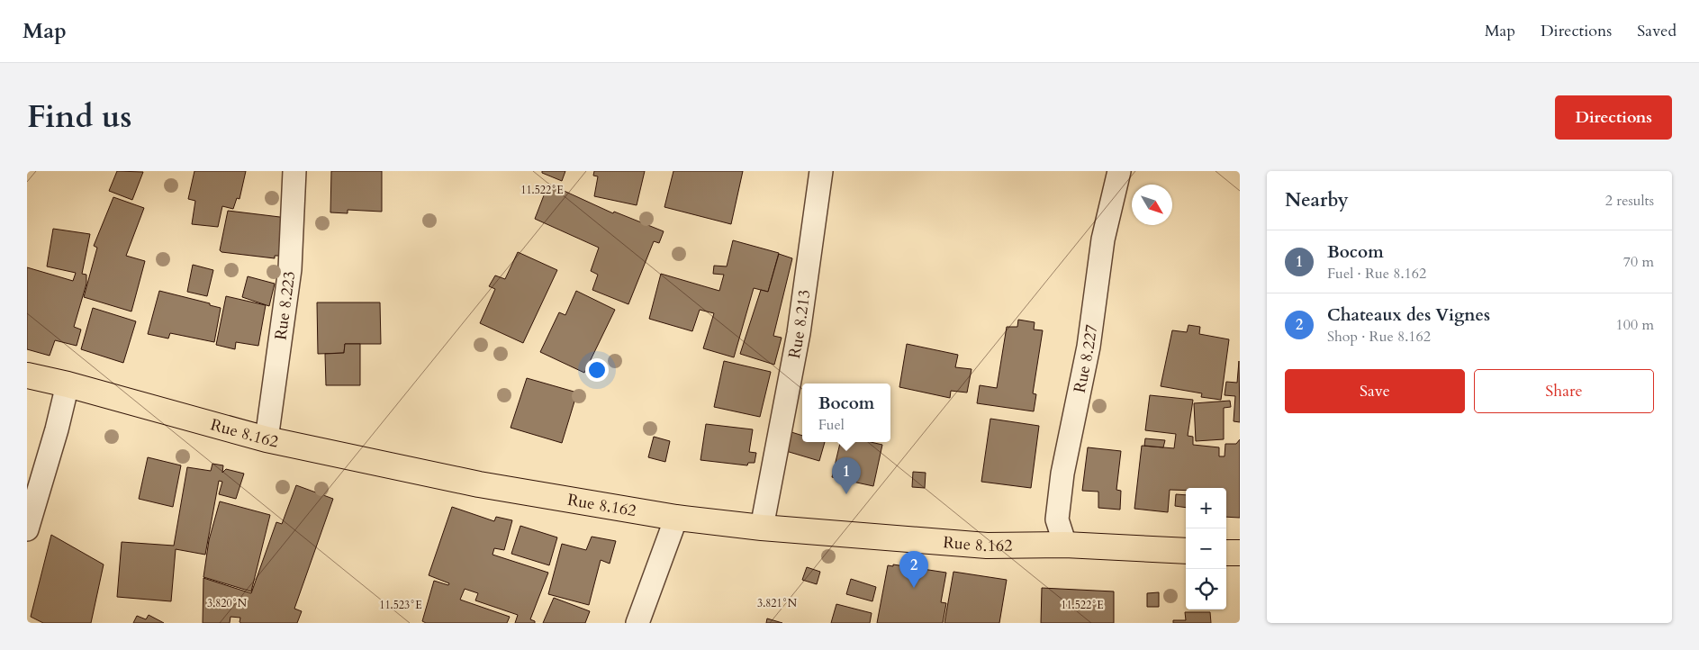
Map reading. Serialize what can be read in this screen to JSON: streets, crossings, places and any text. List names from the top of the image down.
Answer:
{
  "streets": {
    "highway": ["Rue 8.162"],
    "street": ["Rue 8.223", "Rue 8.213", "Rue 8.227"]
  },
  "crossings": [
    ["Rue 8.223", "Rue 8.162"],
    ["Rue 8.213", "Rue 8.162"],
    ["Rue 8.227", "Rue 8.162"]
  ],
  "north": "bottom right",
  "page": {
    "header": "Map",
    "nav": ["Map", "Directions", "Saved"],
    "title": "Find us",
    "buttons": [
      "Directions",
      ["Save", "Share"]
    ],
    "heading": ["Nearby", "2 results"],
    "list": [
      {
        "mark": "1",
        "name": "Bocom",
        "note": "Fuel · Rue 8.162",
        "value": "70 m"
      },
      {
        "mark": "2",
        "name": "Chateaux des Vignes",
        "note": "Shop · Rue 8.162",
        "value": "100 m"
      }
    ],
    "popup": ["Bocom", "Fuel"],
    "pins": ["1", "2"],
    "map_buttons": ["+", "−"]
  },
  "coordinates": [
    "11.522°E",
    "3.820°N",
    "3.821°N",
    "11.523°E"
  ]
}
